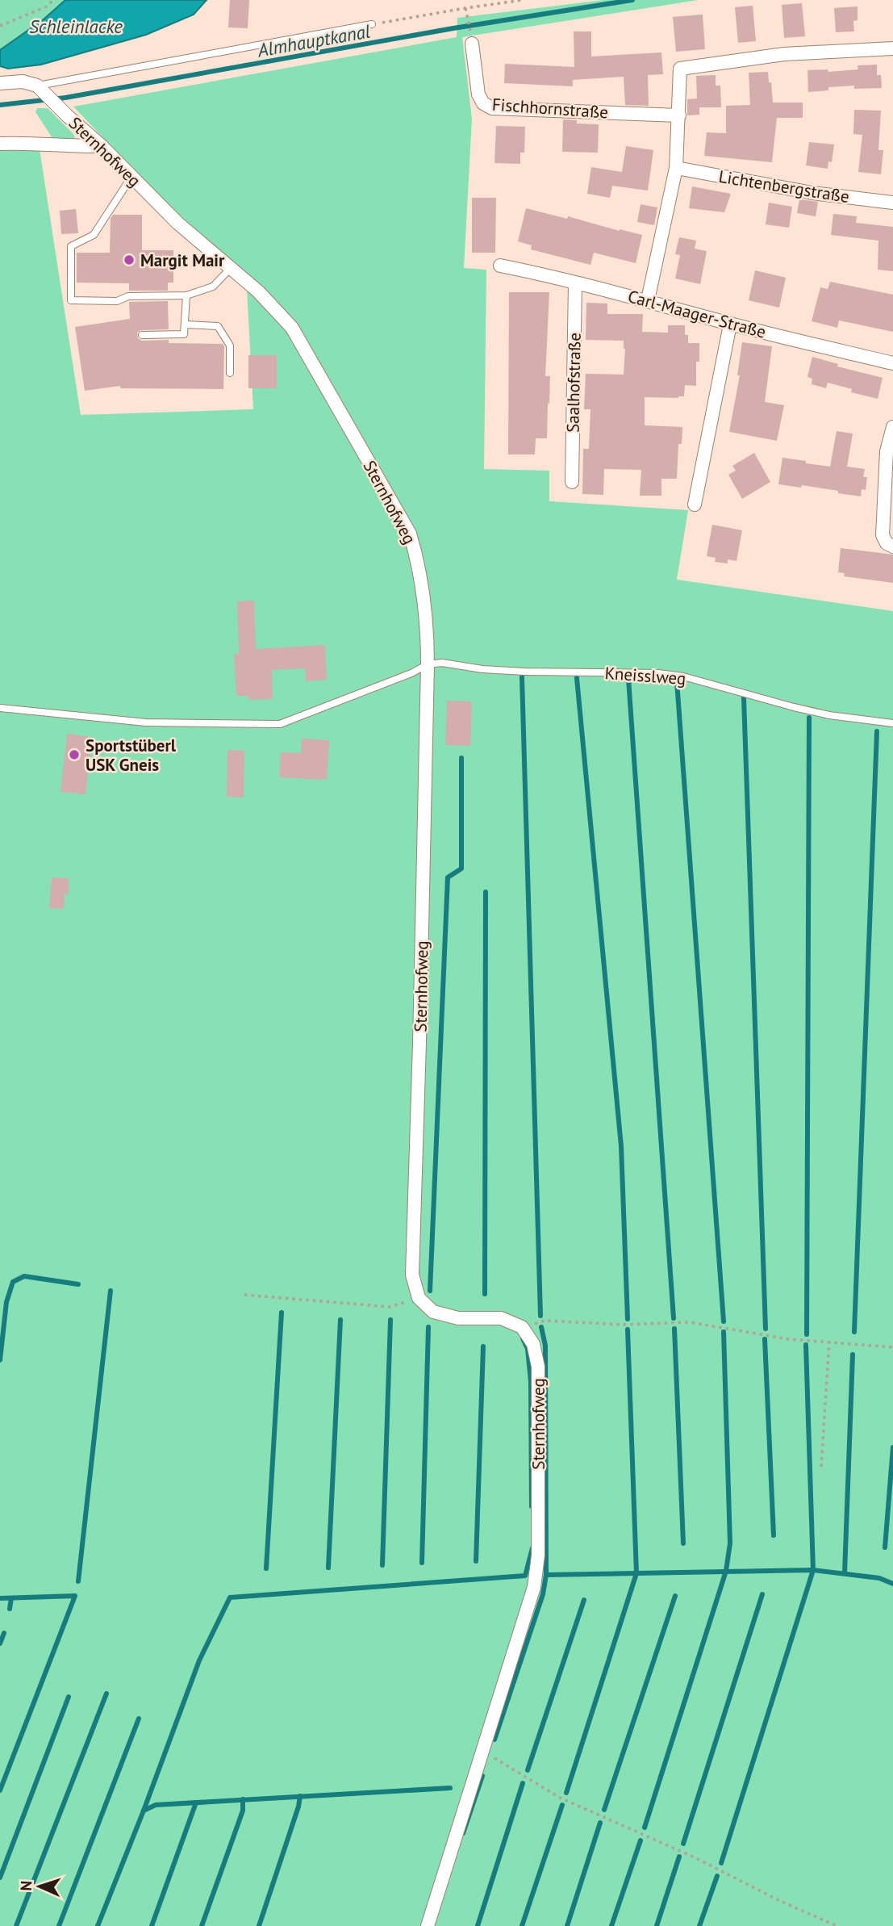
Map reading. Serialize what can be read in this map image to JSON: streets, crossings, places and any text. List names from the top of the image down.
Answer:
{
  "streets": {
    "street": [
      "Fischhornstraße",
      "Sternhofweg",
      "Lichtenbergstraße",
      "Carl-Maager-Straße",
      "Saalhofstraße"
    ],
    "lane": ["Kneisslweg"]
  },
  "crossings": [
    ["Sternhofweg", "Kneisslweg"],
    ["Carl-Maager-Straße", "Saalhofstraße"]
  ],
  "water": ["Schleinlacke", "Almhauptkanal"],
  "places": ["Margit Mair", "Sportstüberl USK Gneis"],
  "north": "left"
}
